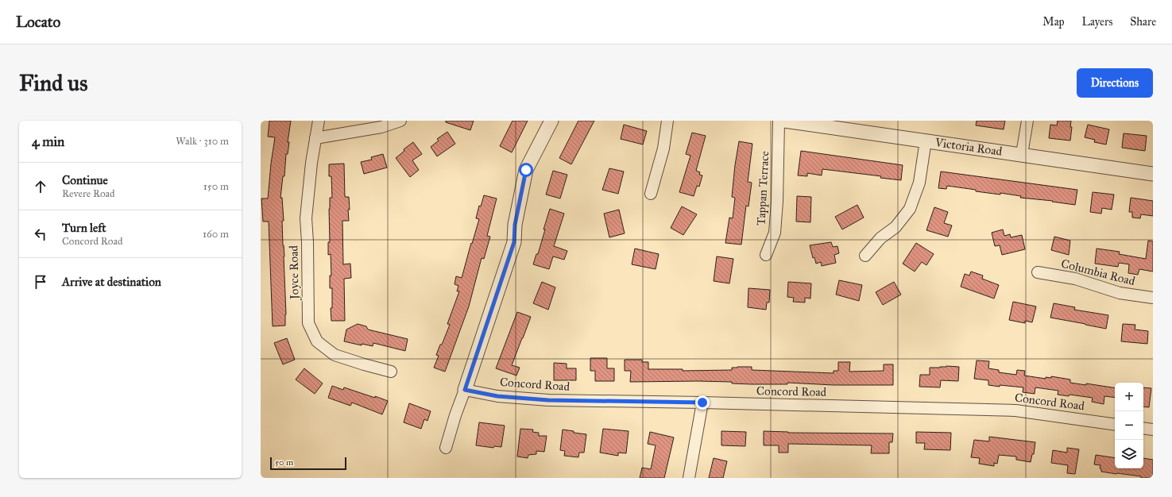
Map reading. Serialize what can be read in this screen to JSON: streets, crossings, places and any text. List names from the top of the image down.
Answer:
{
  "streets": {
    "street": [
      "Victoria Road",
      "Tappan Terrace",
      "Joyce Road",
      "Columbia Road",
      "Concord Road"
    ]
  },
  "scale_bar": "50 m",
  "page": {
    "header": "Locato",
    "nav": ["Map", "Layers", "Share"],
    "buttons": "Directions",
    "title": "Find us",
    "heading": ["4 min", "Walk · 310 m"],
    "list": [
      ["Continue", "Revere Road", "150 m"],
      ["Turn left", "Concord Road", "160 m"],
      "Arrive at destination"
    ],
    "map_buttons": ["+", "−"],
    "scale": "50 m"
  }
}
